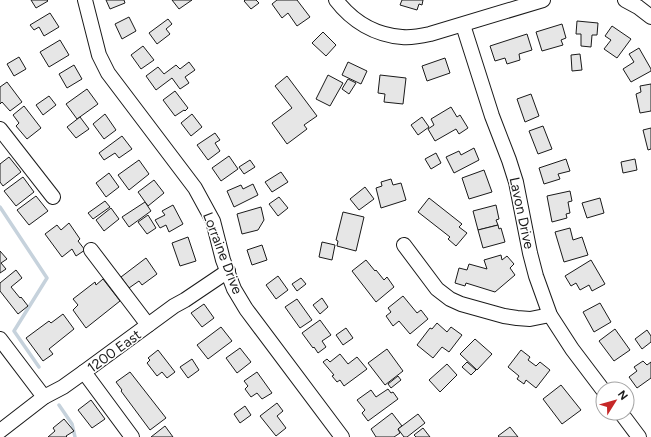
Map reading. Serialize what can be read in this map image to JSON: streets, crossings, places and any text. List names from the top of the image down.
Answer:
{
  "streets": {
    "street": ["Lavon Drive", "Lorraine Drive", "1200 East"]
  },
  "crossings": [
    ["Lorraine Drive", "1200 East"]
  ],
  "north": "top right"
}
